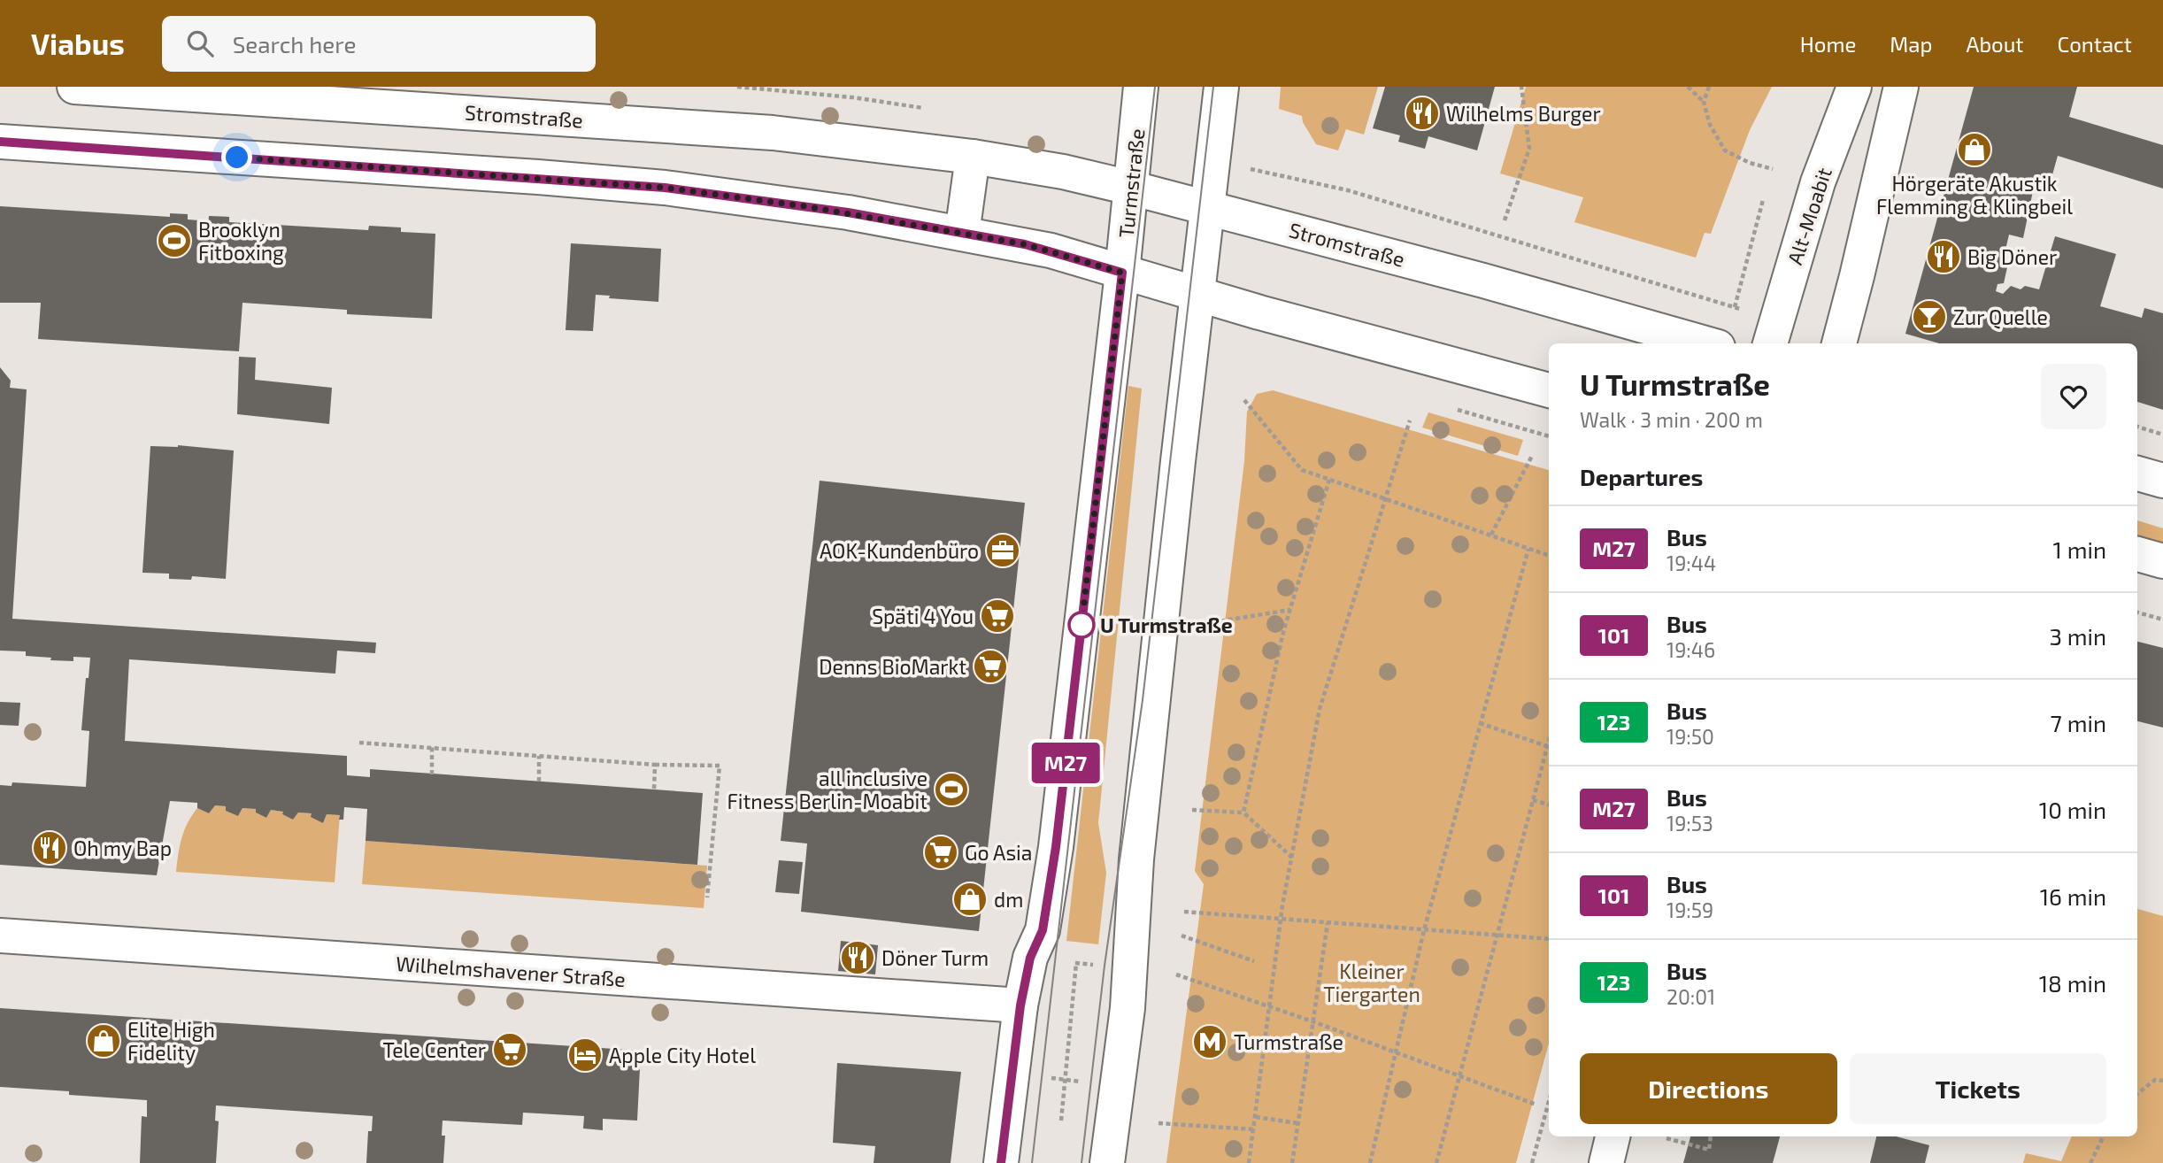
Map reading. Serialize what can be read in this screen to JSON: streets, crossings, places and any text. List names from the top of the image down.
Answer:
{
  "streets": {
    "main road": [
      "Stromstraße",
      "Turmstraße",
      "Alt-Moabit",
      "Wilhelmshavener Straße"
    ]
  },
  "crossings": [
    ["Stromstraße", "Turmstraße"],
    ["Turmstraße", "Wilhelmshavener Straße"]
  ],
  "parks": ["Kleiner Tiergarten"],
  "places": {
    "restaurant": [
      "Wilhelms Burger",
      "Big Döner",
      "Oh my Bap",
      "Döner Turm"
    ],
    "shop": ["Hörgeräte Akustik Flemming & Klingbeil", "dm", "Elite High Fidelity"],
    "sports": ["Brooklyn Fitboxing", "all inclusive Fitness Berlin-Moabit"],
    "bar": ["Zur Quelle"],
    "office": ["AOK-Kundenbüro"],
    "supermarket": [
      "Späti 4 You",
      "Denns BioMarkt",
      "Go Asia",
      "Tele Center"
    ],
    "other": ["U Turmstraße"],
    "metro station": ["Turmstraße"],
    "hotel": ["Apple City Hotel"]
  },
  "lines": ["bus line M27"],
  "page": {
    "header": "Viabus",
    "search": "Search here",
    "nav": [
      "Home",
      "Map",
      "About",
      "Contact"
    ],
    "on_map": "M27",
    "heading": [
      ["U Turmstraße", "Walk · 3 min · 200 m"],
      "Departures"
    ],
    "list": [
      {
        "mark": "M27",
        "name": "Bus",
        "note": "19:44",
        "value": "1 min"
      },
      {
        "mark": "101",
        "name": "Bus",
        "note": "19:46",
        "value": "3 min"
      },
      {
        "mark": "123",
        "name": "Bus",
        "note": "19:50",
        "value": "7 min"
      },
      {
        "mark": "M27",
        "name": "Bus",
        "note": "19:53",
        "value": "10 min"
      },
      {
        "mark": "101",
        "name": "Bus",
        "note": "19:59",
        "value": "16 min"
      },
      {
        "mark": "123",
        "name": "Bus",
        "note": "20:01",
        "value": "18 min"
      }
    ],
    "buttons": ["Directions", "Tickets"]
  }
}
